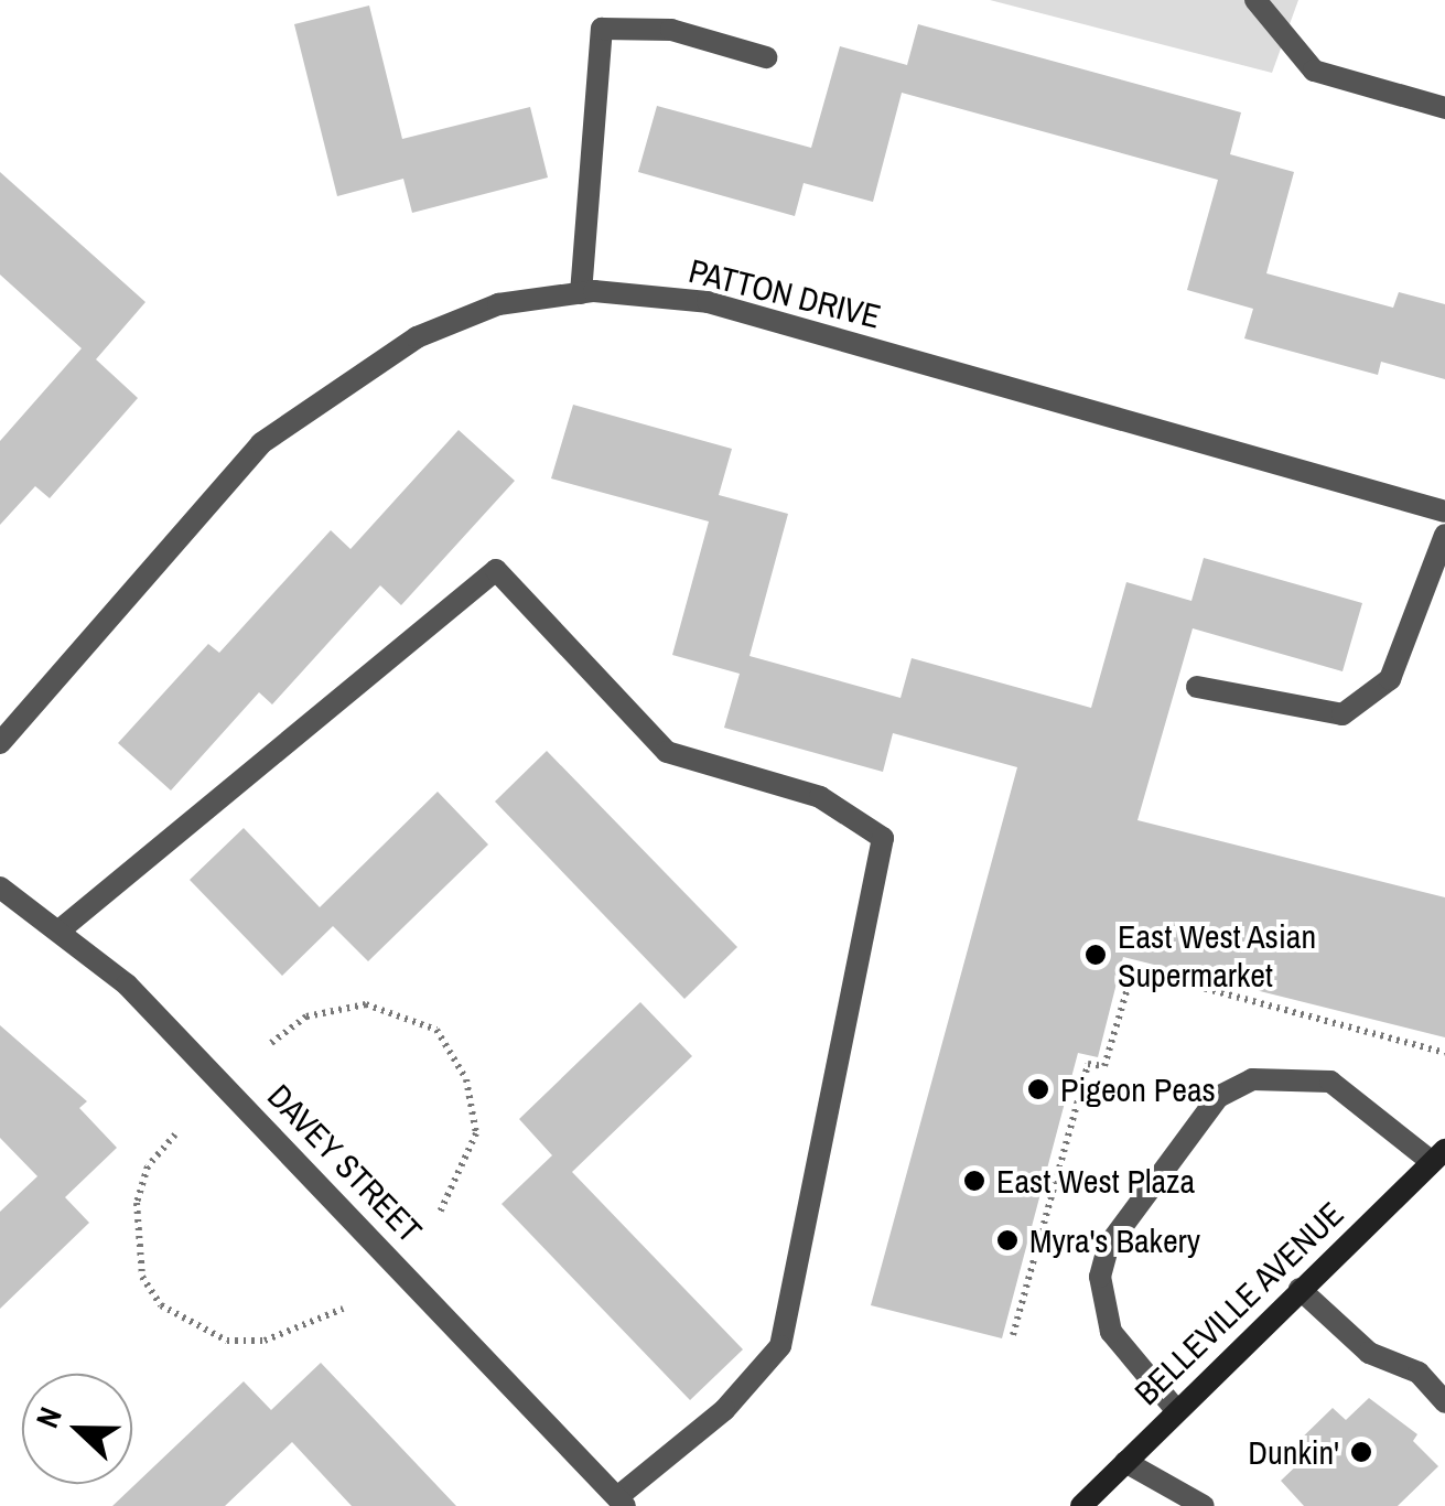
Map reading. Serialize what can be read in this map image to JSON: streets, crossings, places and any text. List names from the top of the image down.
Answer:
{
  "streets": {
    "main road": ["BELLEVILLE AVENUE"],
    "street": ["PATTON DRIVE", "DAVEY STREET"]
  },
  "places": [
    "East West Asian Supermarket",
    "Pigeon Peas",
    "East West Plaza",
    "Myra's Bakery",
    "Dunkin'"
  ],
  "north": "left"
}
